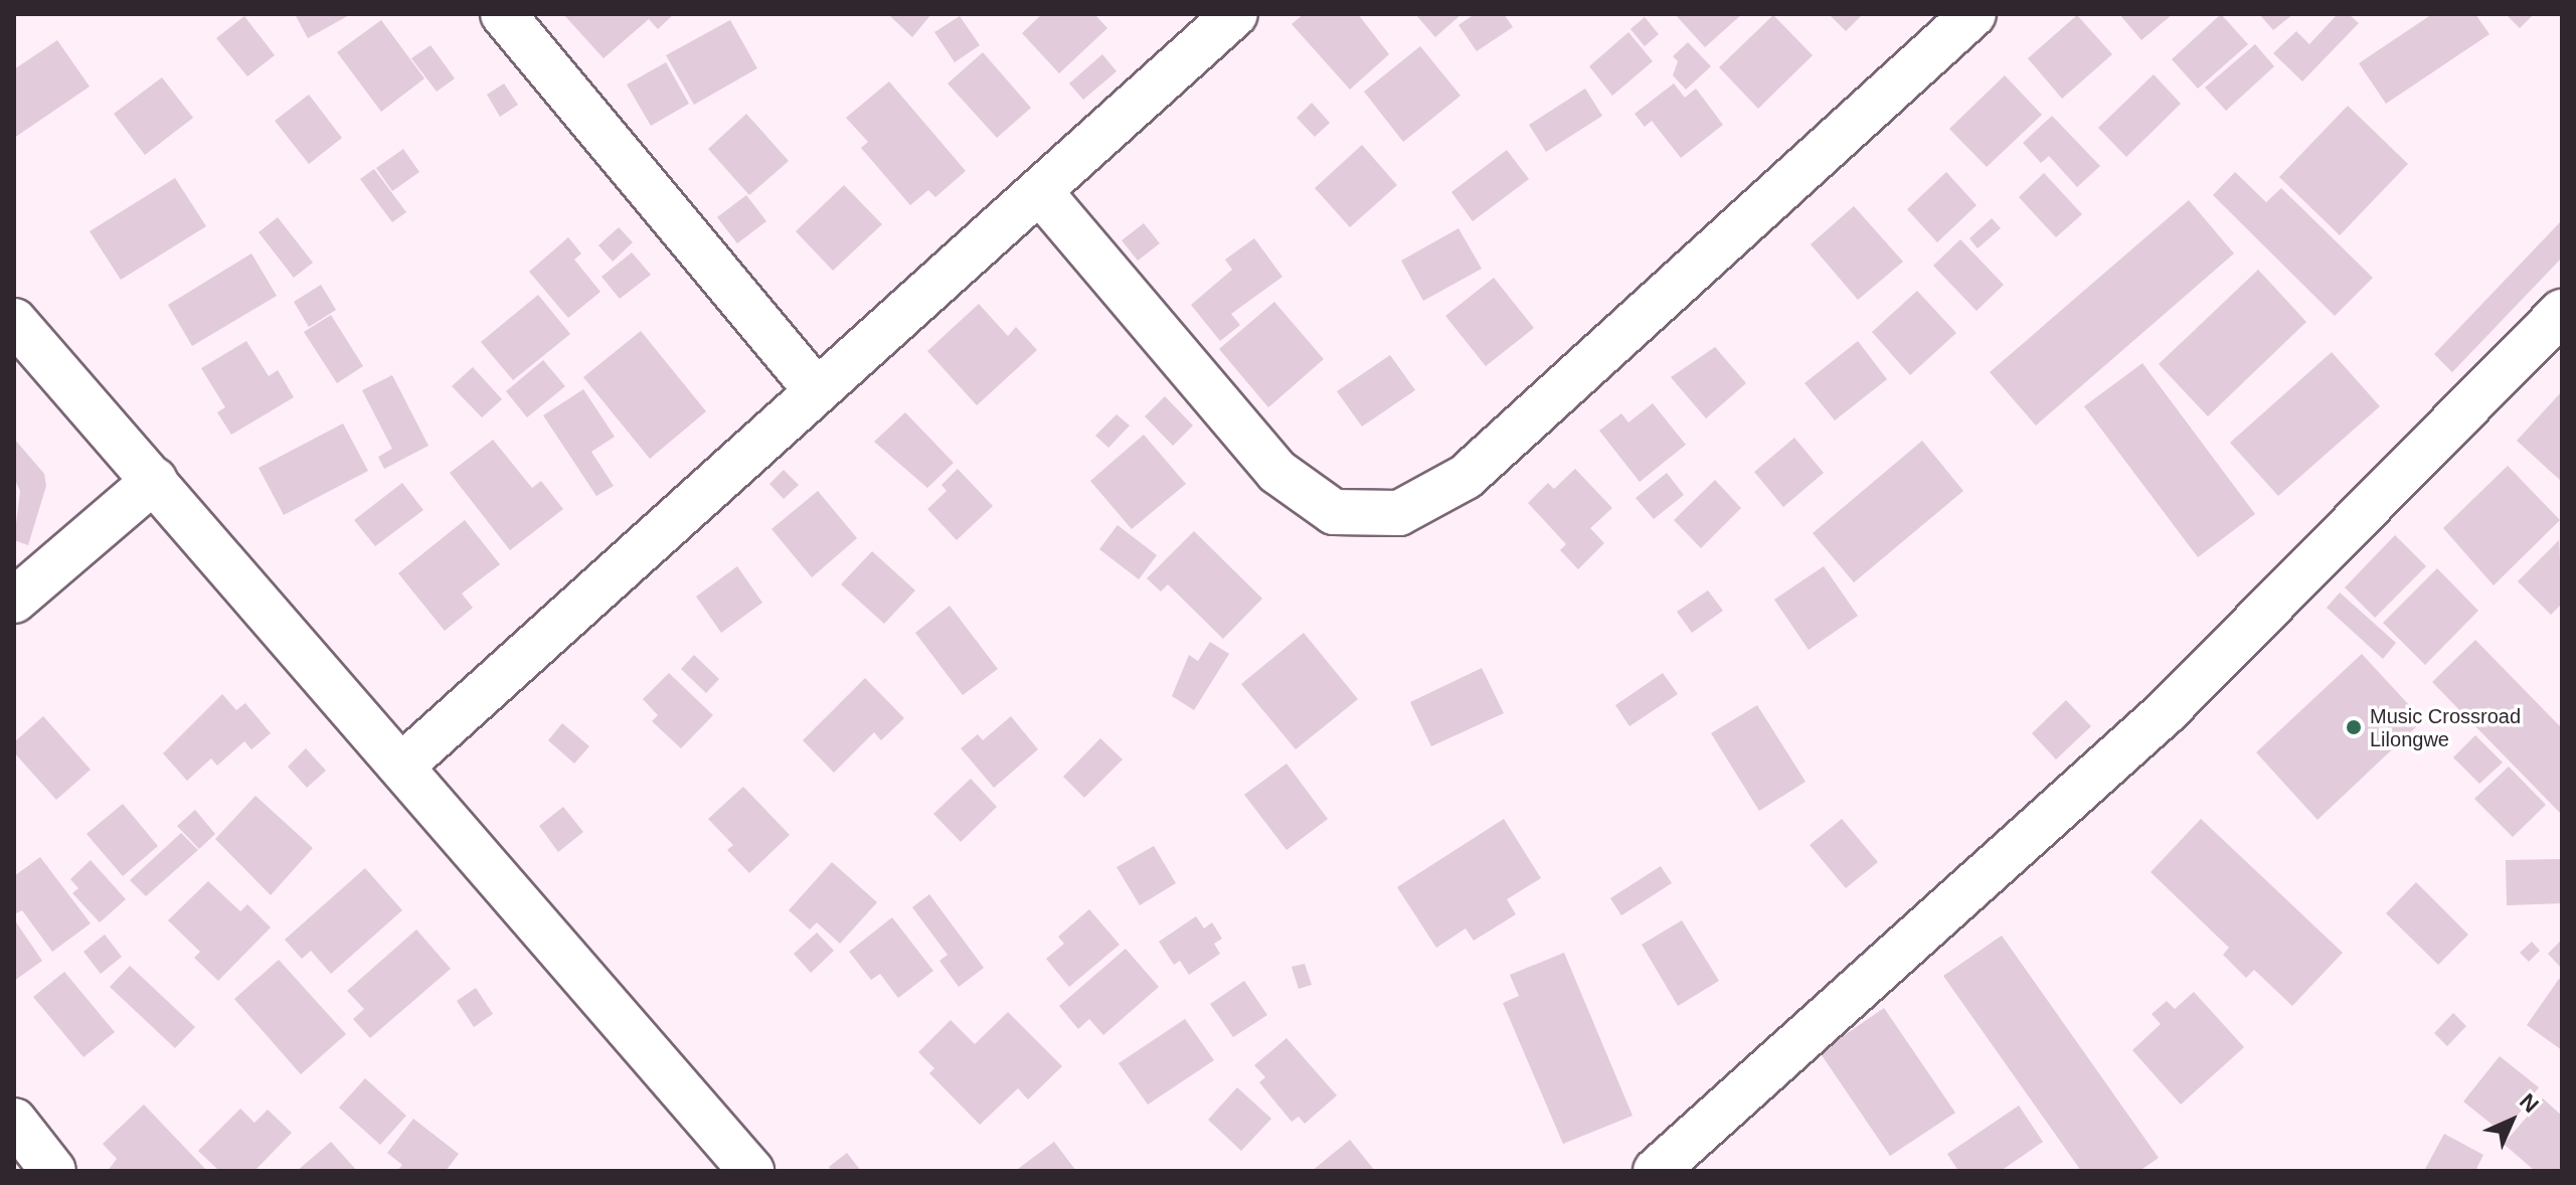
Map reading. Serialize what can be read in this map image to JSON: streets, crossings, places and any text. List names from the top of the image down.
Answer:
{
  "places": ["Music Crossroad Lilongwe"],
  "north": "top right"
}
